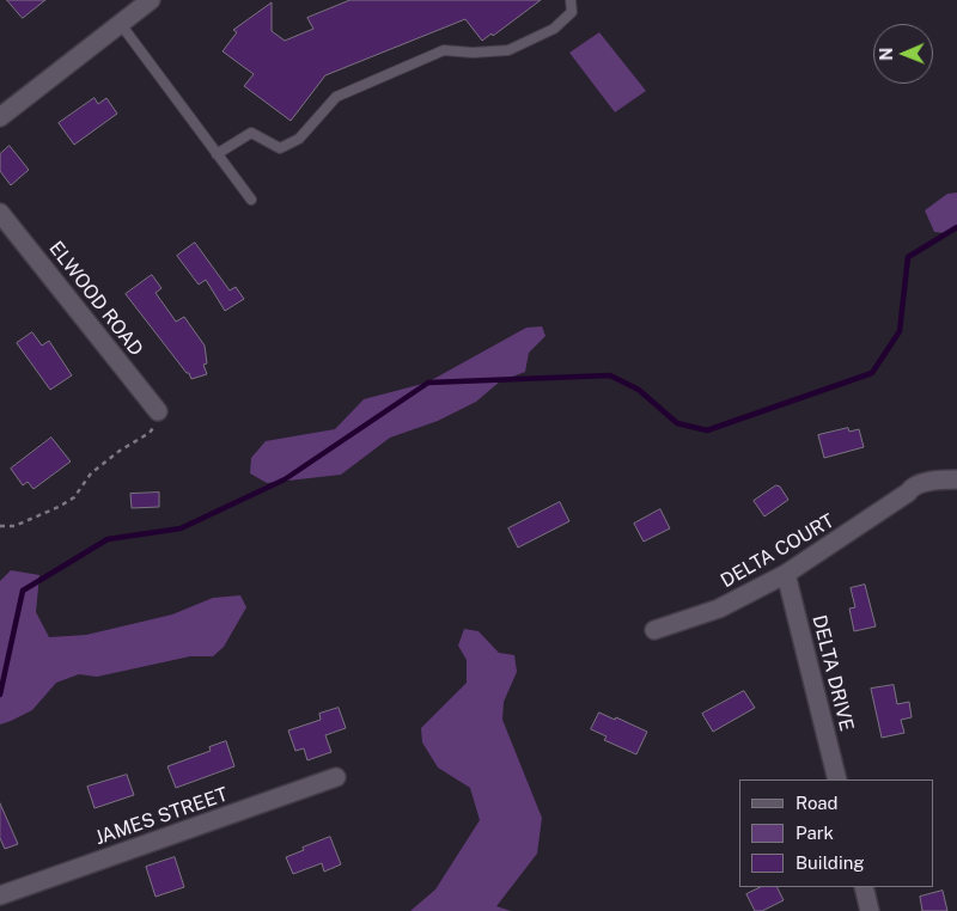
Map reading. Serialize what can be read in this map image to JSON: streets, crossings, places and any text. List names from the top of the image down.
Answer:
{
  "streets": {
    "street": [
      "ELWOOD ROAD",
      "DELTA COURT",
      "DELTA DRIVE",
      "JAMES STREET"
    ]
  },
  "crossings": [
    ["DELTA COURT", "DELTA DRIVE"]
  ],
  "legend": ["Road", "Park", "Building"],
  "north": "left"
}
